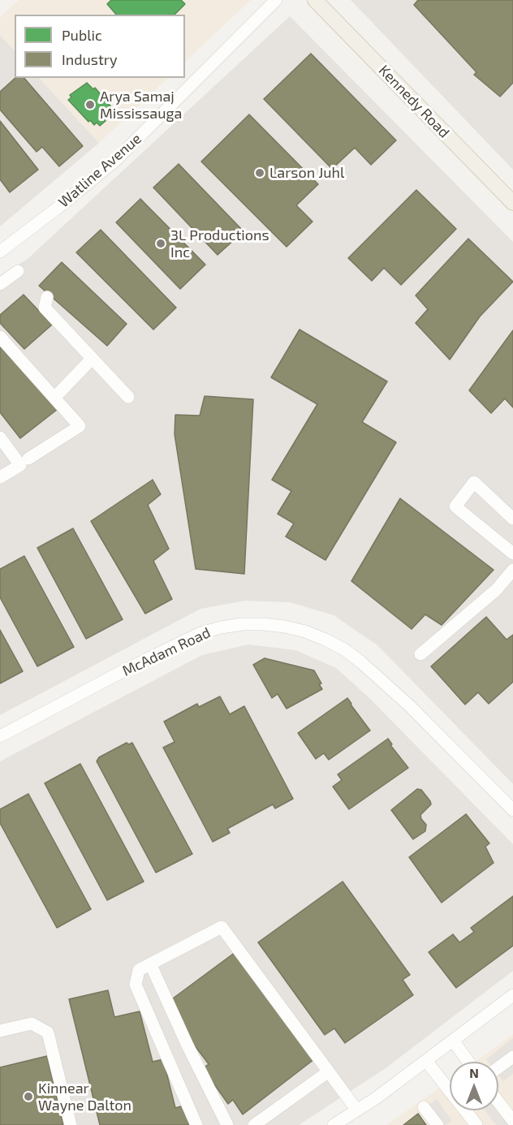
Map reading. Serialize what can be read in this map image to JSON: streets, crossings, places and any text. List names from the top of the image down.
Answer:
{
  "streets": {
    "main road": ["Kennedy Road"],
    "street": ["Watline Avenue", "McAdam Road"]
  },
  "places": [
    "Arya Samaj Mississauga",
    "Larson Juhl",
    "3L Productions Inc",
    "Kinnear Wayne Dalton"
  ],
  "legend": ["Public", "Industry"],
  "north": "top"
}
